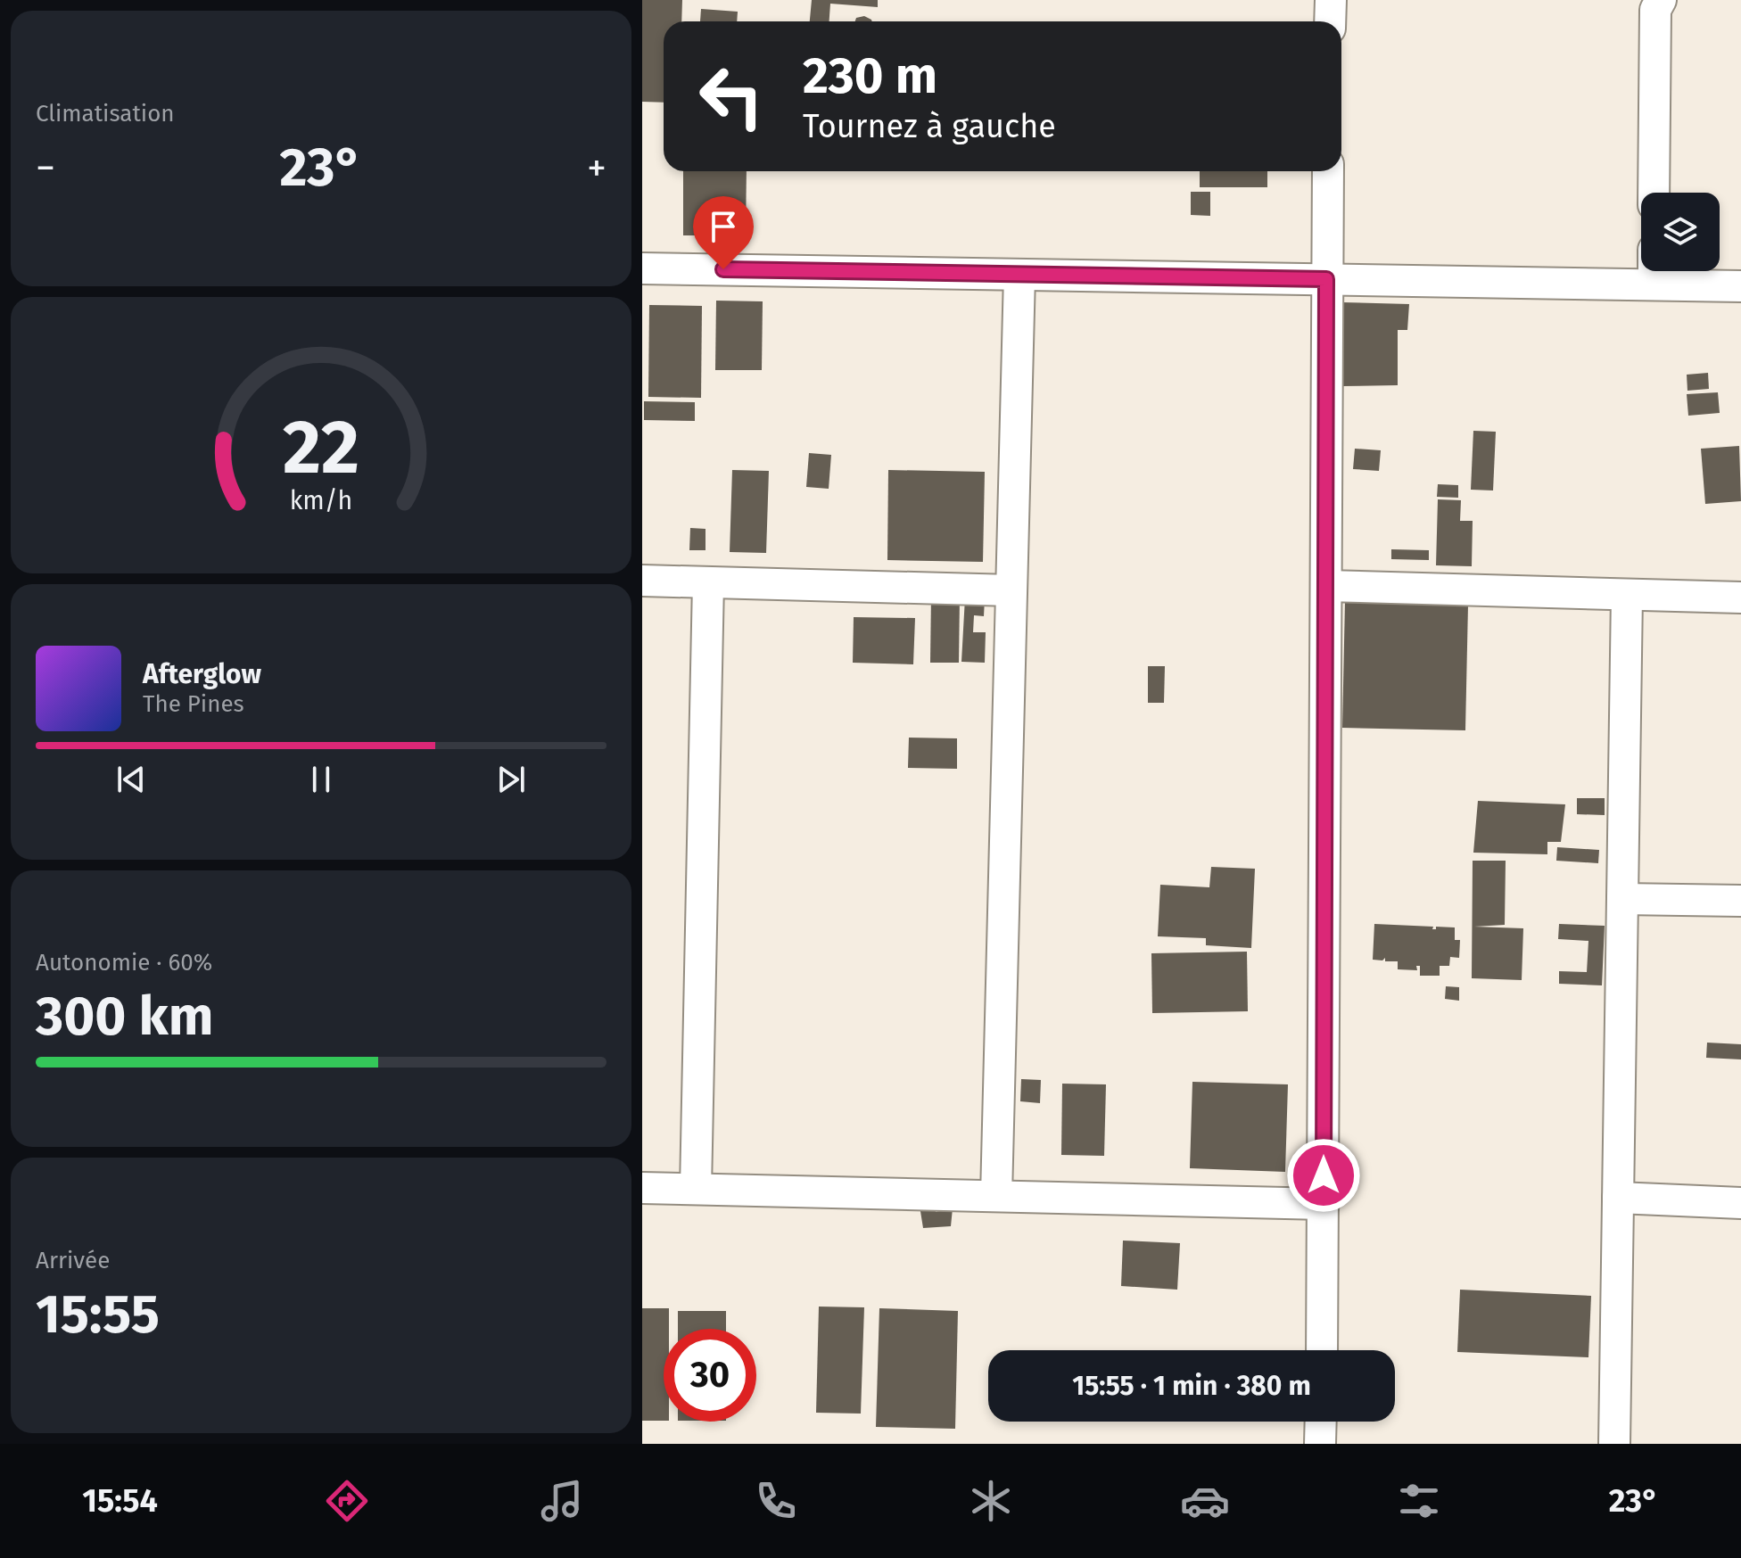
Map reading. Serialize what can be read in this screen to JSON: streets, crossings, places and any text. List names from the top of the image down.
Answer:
{
  "page": {
    "tile": [
      "Climatisation",
      ["Autonomie · 60%", "300 km"],
      ["Arrivée", "15:55"]
    ],
    "turn": ["230 m", "Tournez à gauche"],
    "heat": ["−", "23°", "+"],
    "song": ["Afterglow", "The Pines"],
    "limit": "30",
    "trip": "15:55 · 1 min · 380 m",
    "tabs": ["15:54", "23°"],
    "gauge": ["22", "km/h"]
  }
}
